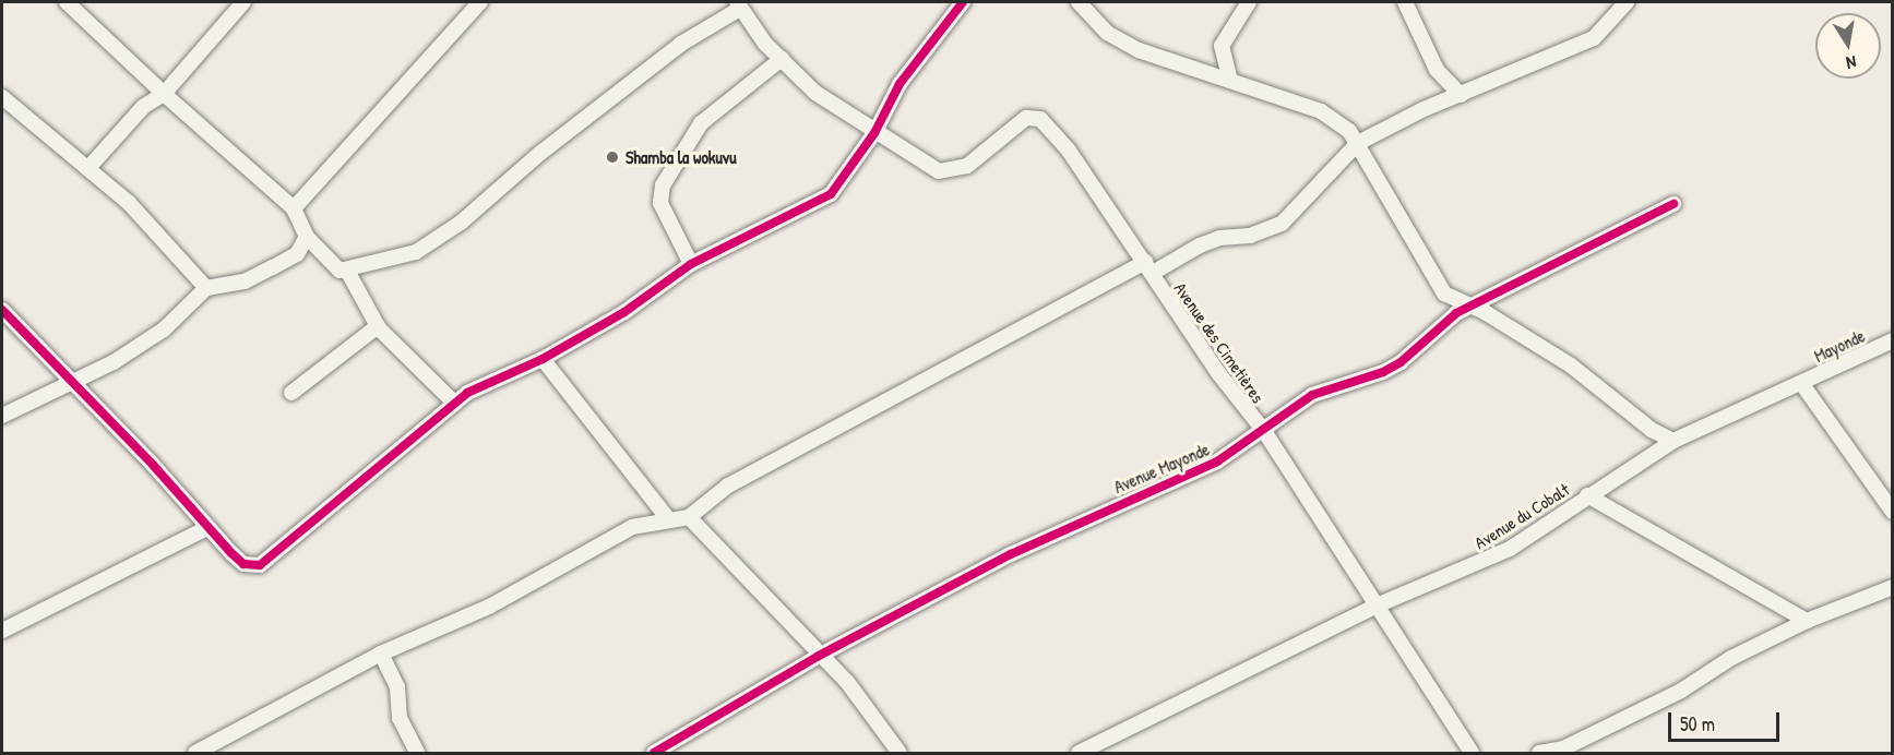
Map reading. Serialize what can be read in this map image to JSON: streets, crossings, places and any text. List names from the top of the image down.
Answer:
{
  "streets": {
    "street": [
      "Avenue des Cimetières",
      "Mayonde",
      "Avenue Mayonde",
      "Avenue du Cobalt"
    ]
  },
  "crossings": [
    ["Avenue des Cimetières", "Avenue Mayonde"],
    ["Avenue des Cimetières", "Avenue du Cobalt"],
    ["Mayonde", "Avenue du Cobalt"]
  ],
  "places": ["Shamba la wokuvu"],
  "scale_bar": "50 m",
  "north": "bottom"
}
